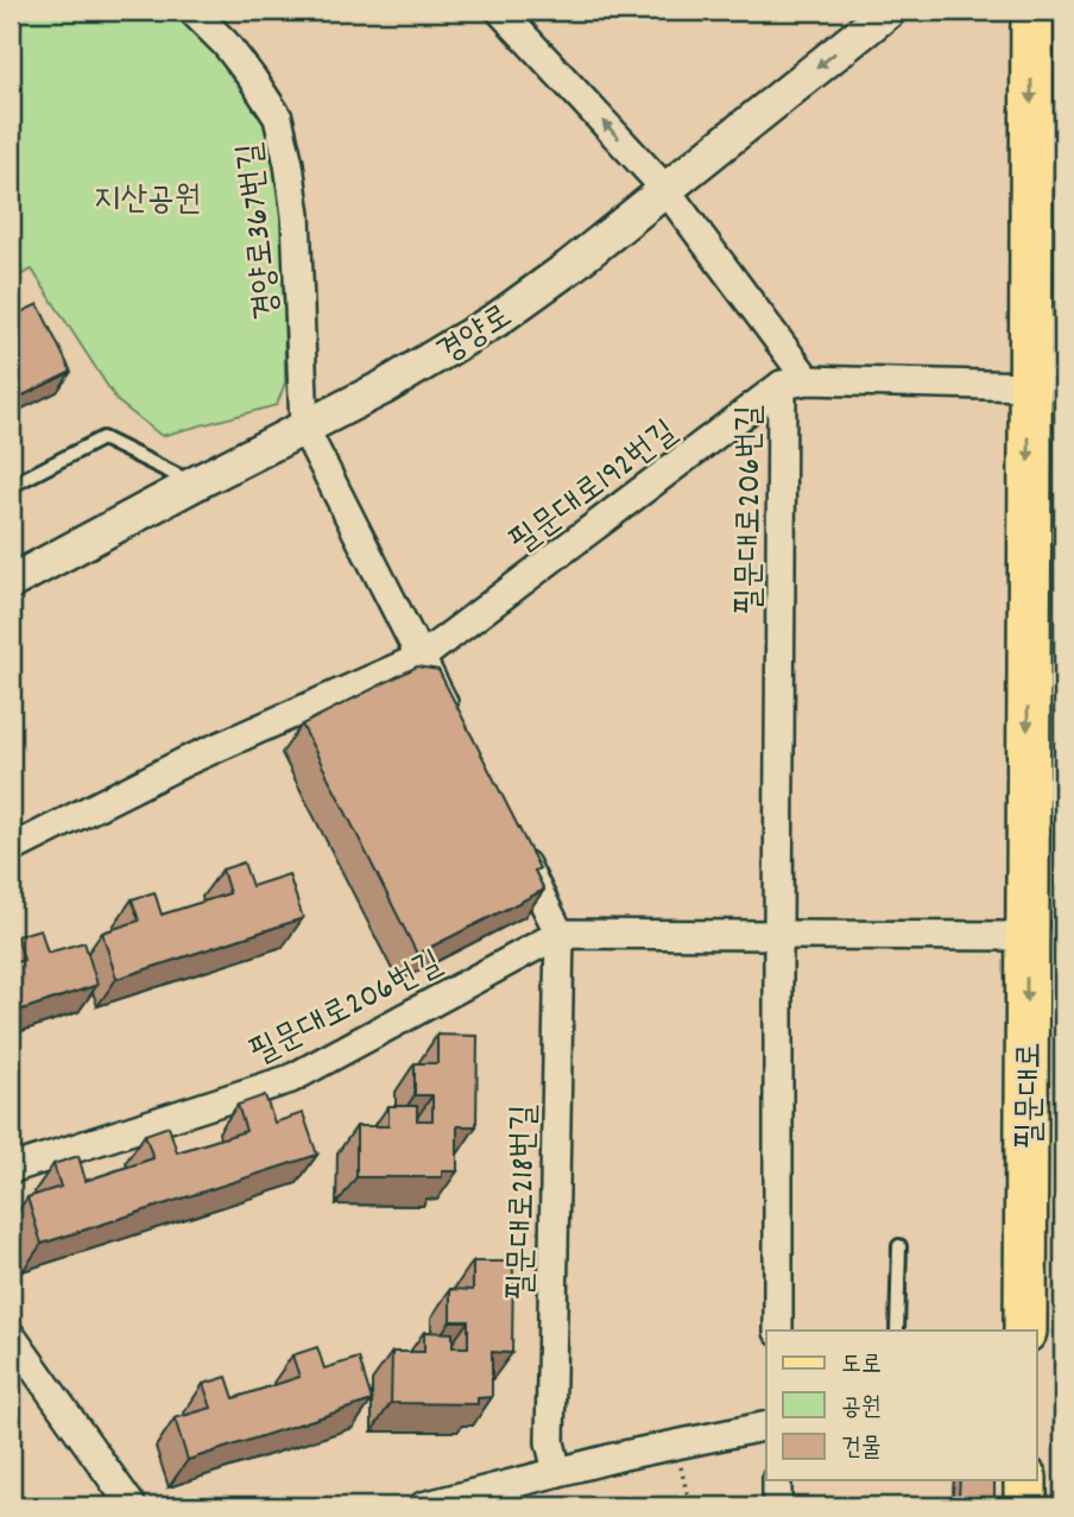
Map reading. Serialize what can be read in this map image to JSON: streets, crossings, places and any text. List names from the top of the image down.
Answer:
{
  "streets": {
    "main road": ["필문대로"],
    "street": [
      "경양로367번길",
      "경양로",
      "필문대로192번길",
      "필문대로206번길",
      "필문대로218번길"
    ]
  },
  "crossings": [
    ["경양로367번길", "경양로"],
    ["필문대로192번길", "필문대로206번길"],
    ["필문대로206번길", "필문대로"],
    ["필문대로206번길", "필문대로218번길"]
  ],
  "one_way": ["필문대로"],
  "parks": ["지산공원"],
  "legend": ["도로", "공원", "건물"]
}
